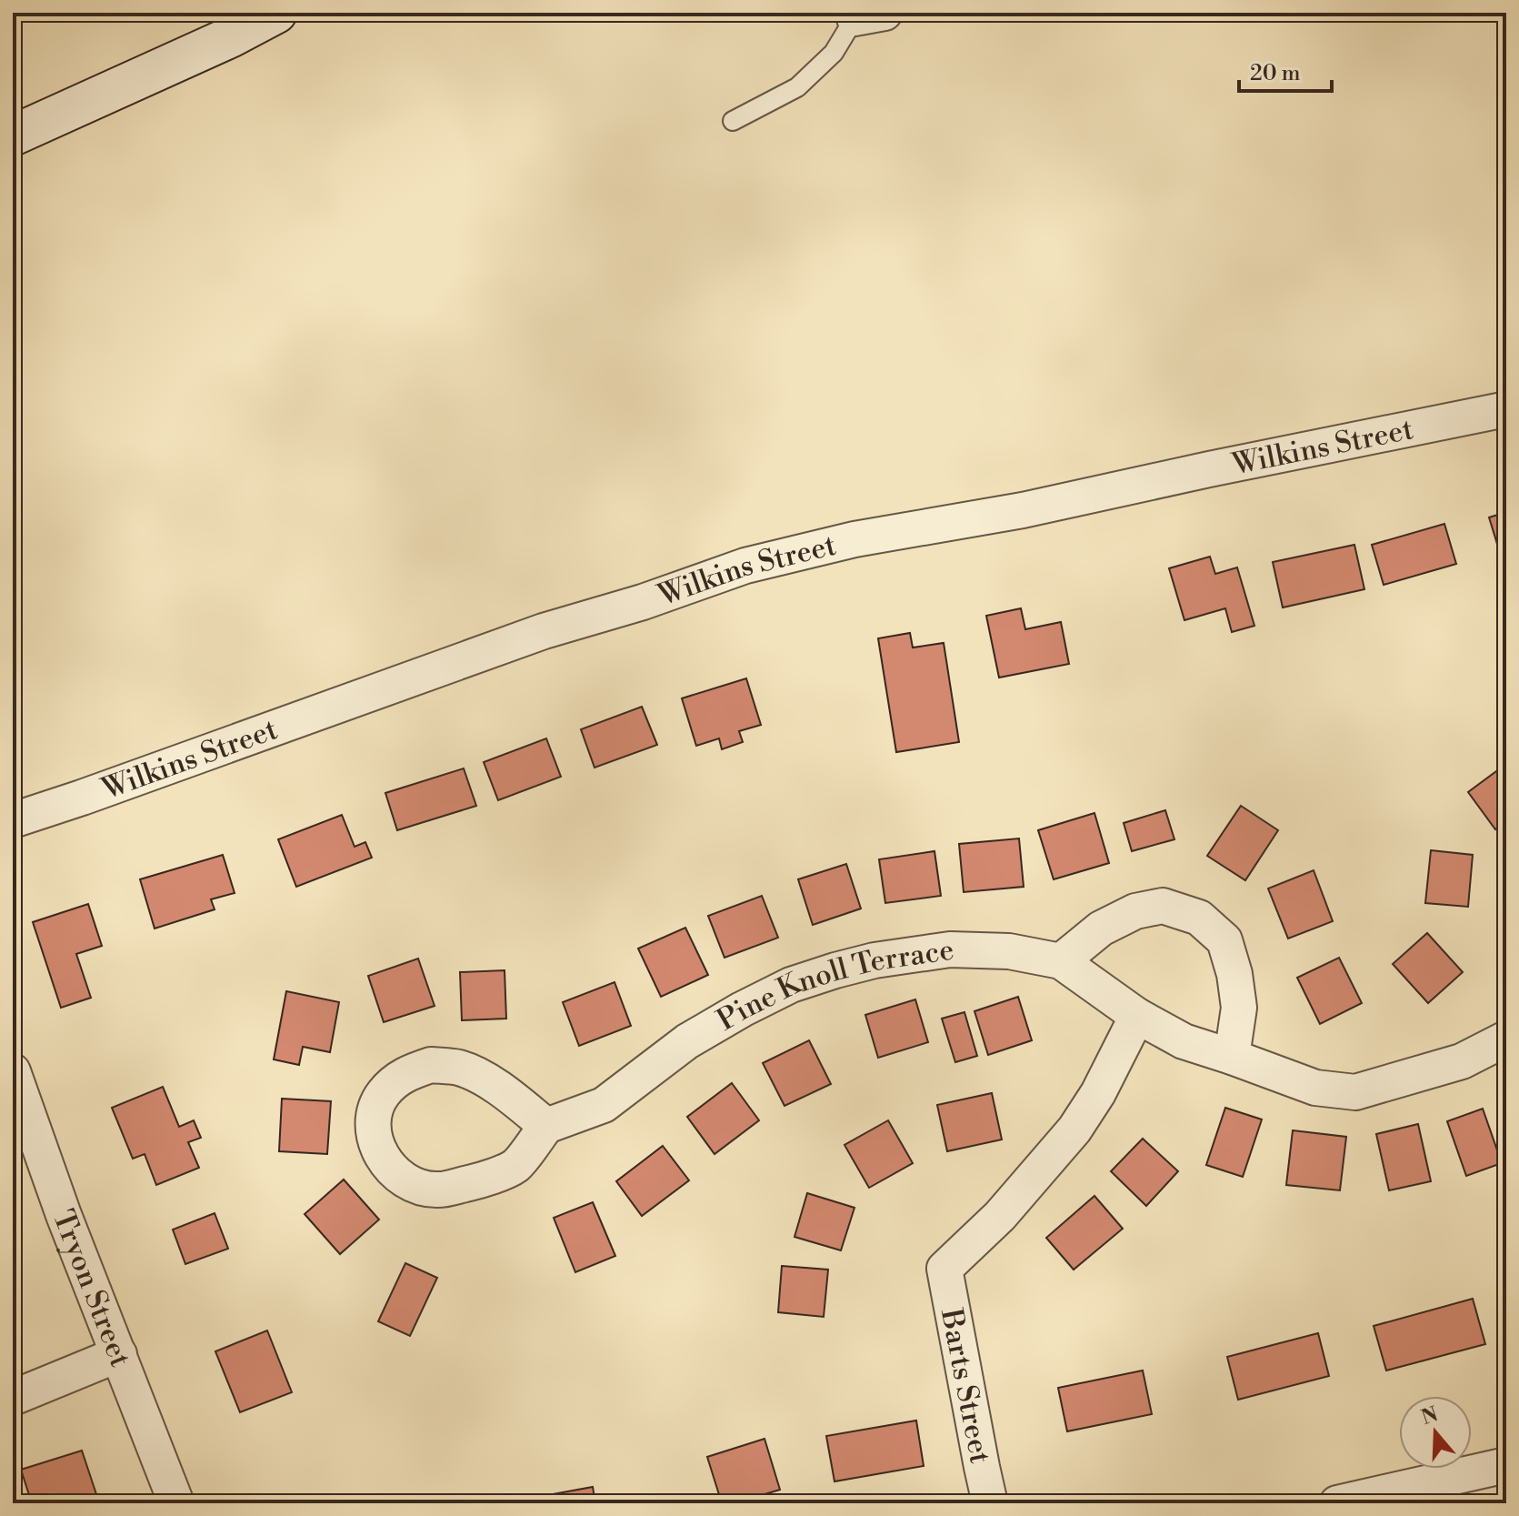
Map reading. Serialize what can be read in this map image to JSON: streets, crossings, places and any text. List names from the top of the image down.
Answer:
{
  "streets": {
    "street": [
      "Wilkins Street",
      "Pine Knoll Terrace",
      "Tryon Street",
      "Barts Street"
    ]
  },
  "crossings": [
    ["Pine Knoll Terrace", "Barts Street"]
  ],
  "scale_bar": "20 m",
  "north": "top"
}
